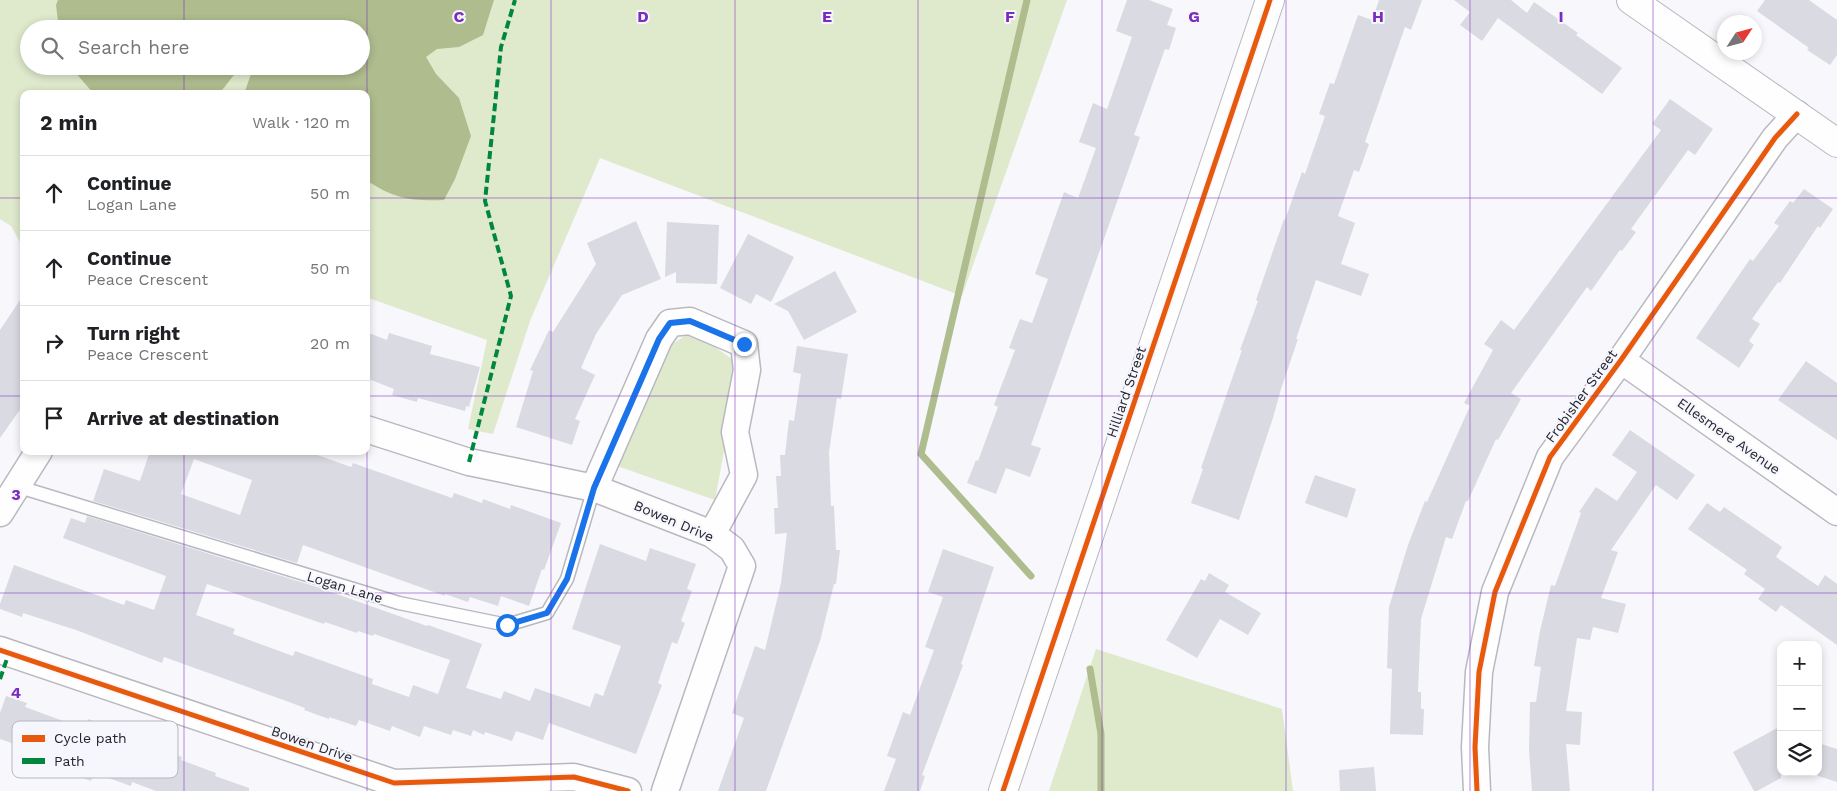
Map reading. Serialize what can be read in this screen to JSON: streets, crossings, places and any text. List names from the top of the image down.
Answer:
{
  "streets": {
    "street": [
      "Hilliard Street",
      "Frobisher Street",
      "Ellesmere Avenue",
      "Bowen Drive"
    ],
    "lane": ["Logan Lane"]
  },
  "crossings": [
    ["Frobisher Street", "Ellesmere Avenue"],
    ["Bowen Drive", "Logan Lane"]
  ],
  "legend": ["Cycle path", "Path"],
  "north": "top right",
  "page": {
    "search": "Search here",
    "heading": ["2 min", "Walk · 120 m"],
    "list": [
      ["Continue", "Logan Lane", "50 m"],
      ["Continue", "Peace Crescent", "50 m"],
      ["Turn right", "Peace Crescent", "20 m"],
      "Arrive at destination"
    ],
    "map_buttons": ["+", "−"]
  },
  "grid": {
    "columns": [
      "C",
      "D",
      "E",
      "F",
      "G",
      "H",
      "I"
    ],
    "rows": ["3", "4"]
  }
}
